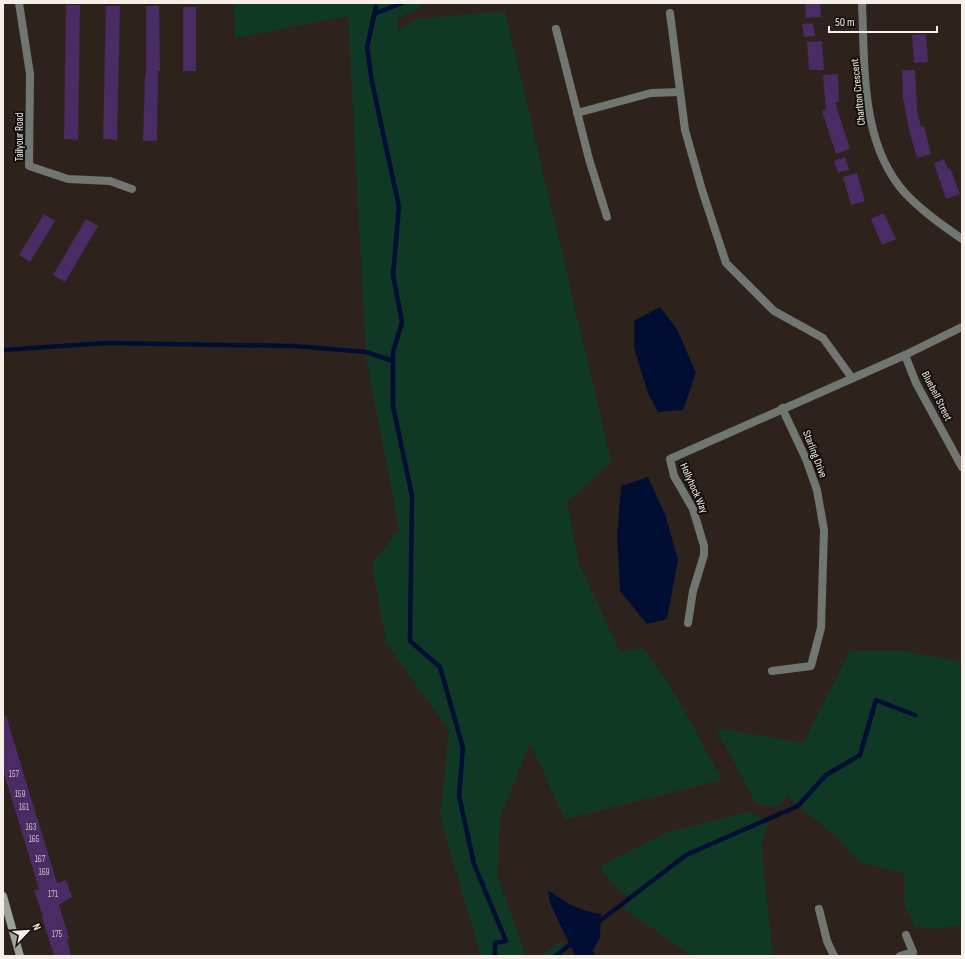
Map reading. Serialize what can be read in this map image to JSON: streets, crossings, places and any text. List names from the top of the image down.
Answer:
{
  "streets": {
    "street": [
      "Charlton Crescent",
      "Tailyour Road",
      "Bluebell Street",
      "Starling Drive",
      "Hollyhock Way"
    ]
  },
  "crossings": [
    ["Starling Drive", "Hollyhock Way"]
  ],
  "house_numbers": [
    "157",
    "159",
    "161",
    "163",
    "165",
    "167",
    "169",
    "171",
    "175"
  ],
  "scale_bar": "50 m",
  "north": "top right"
}
